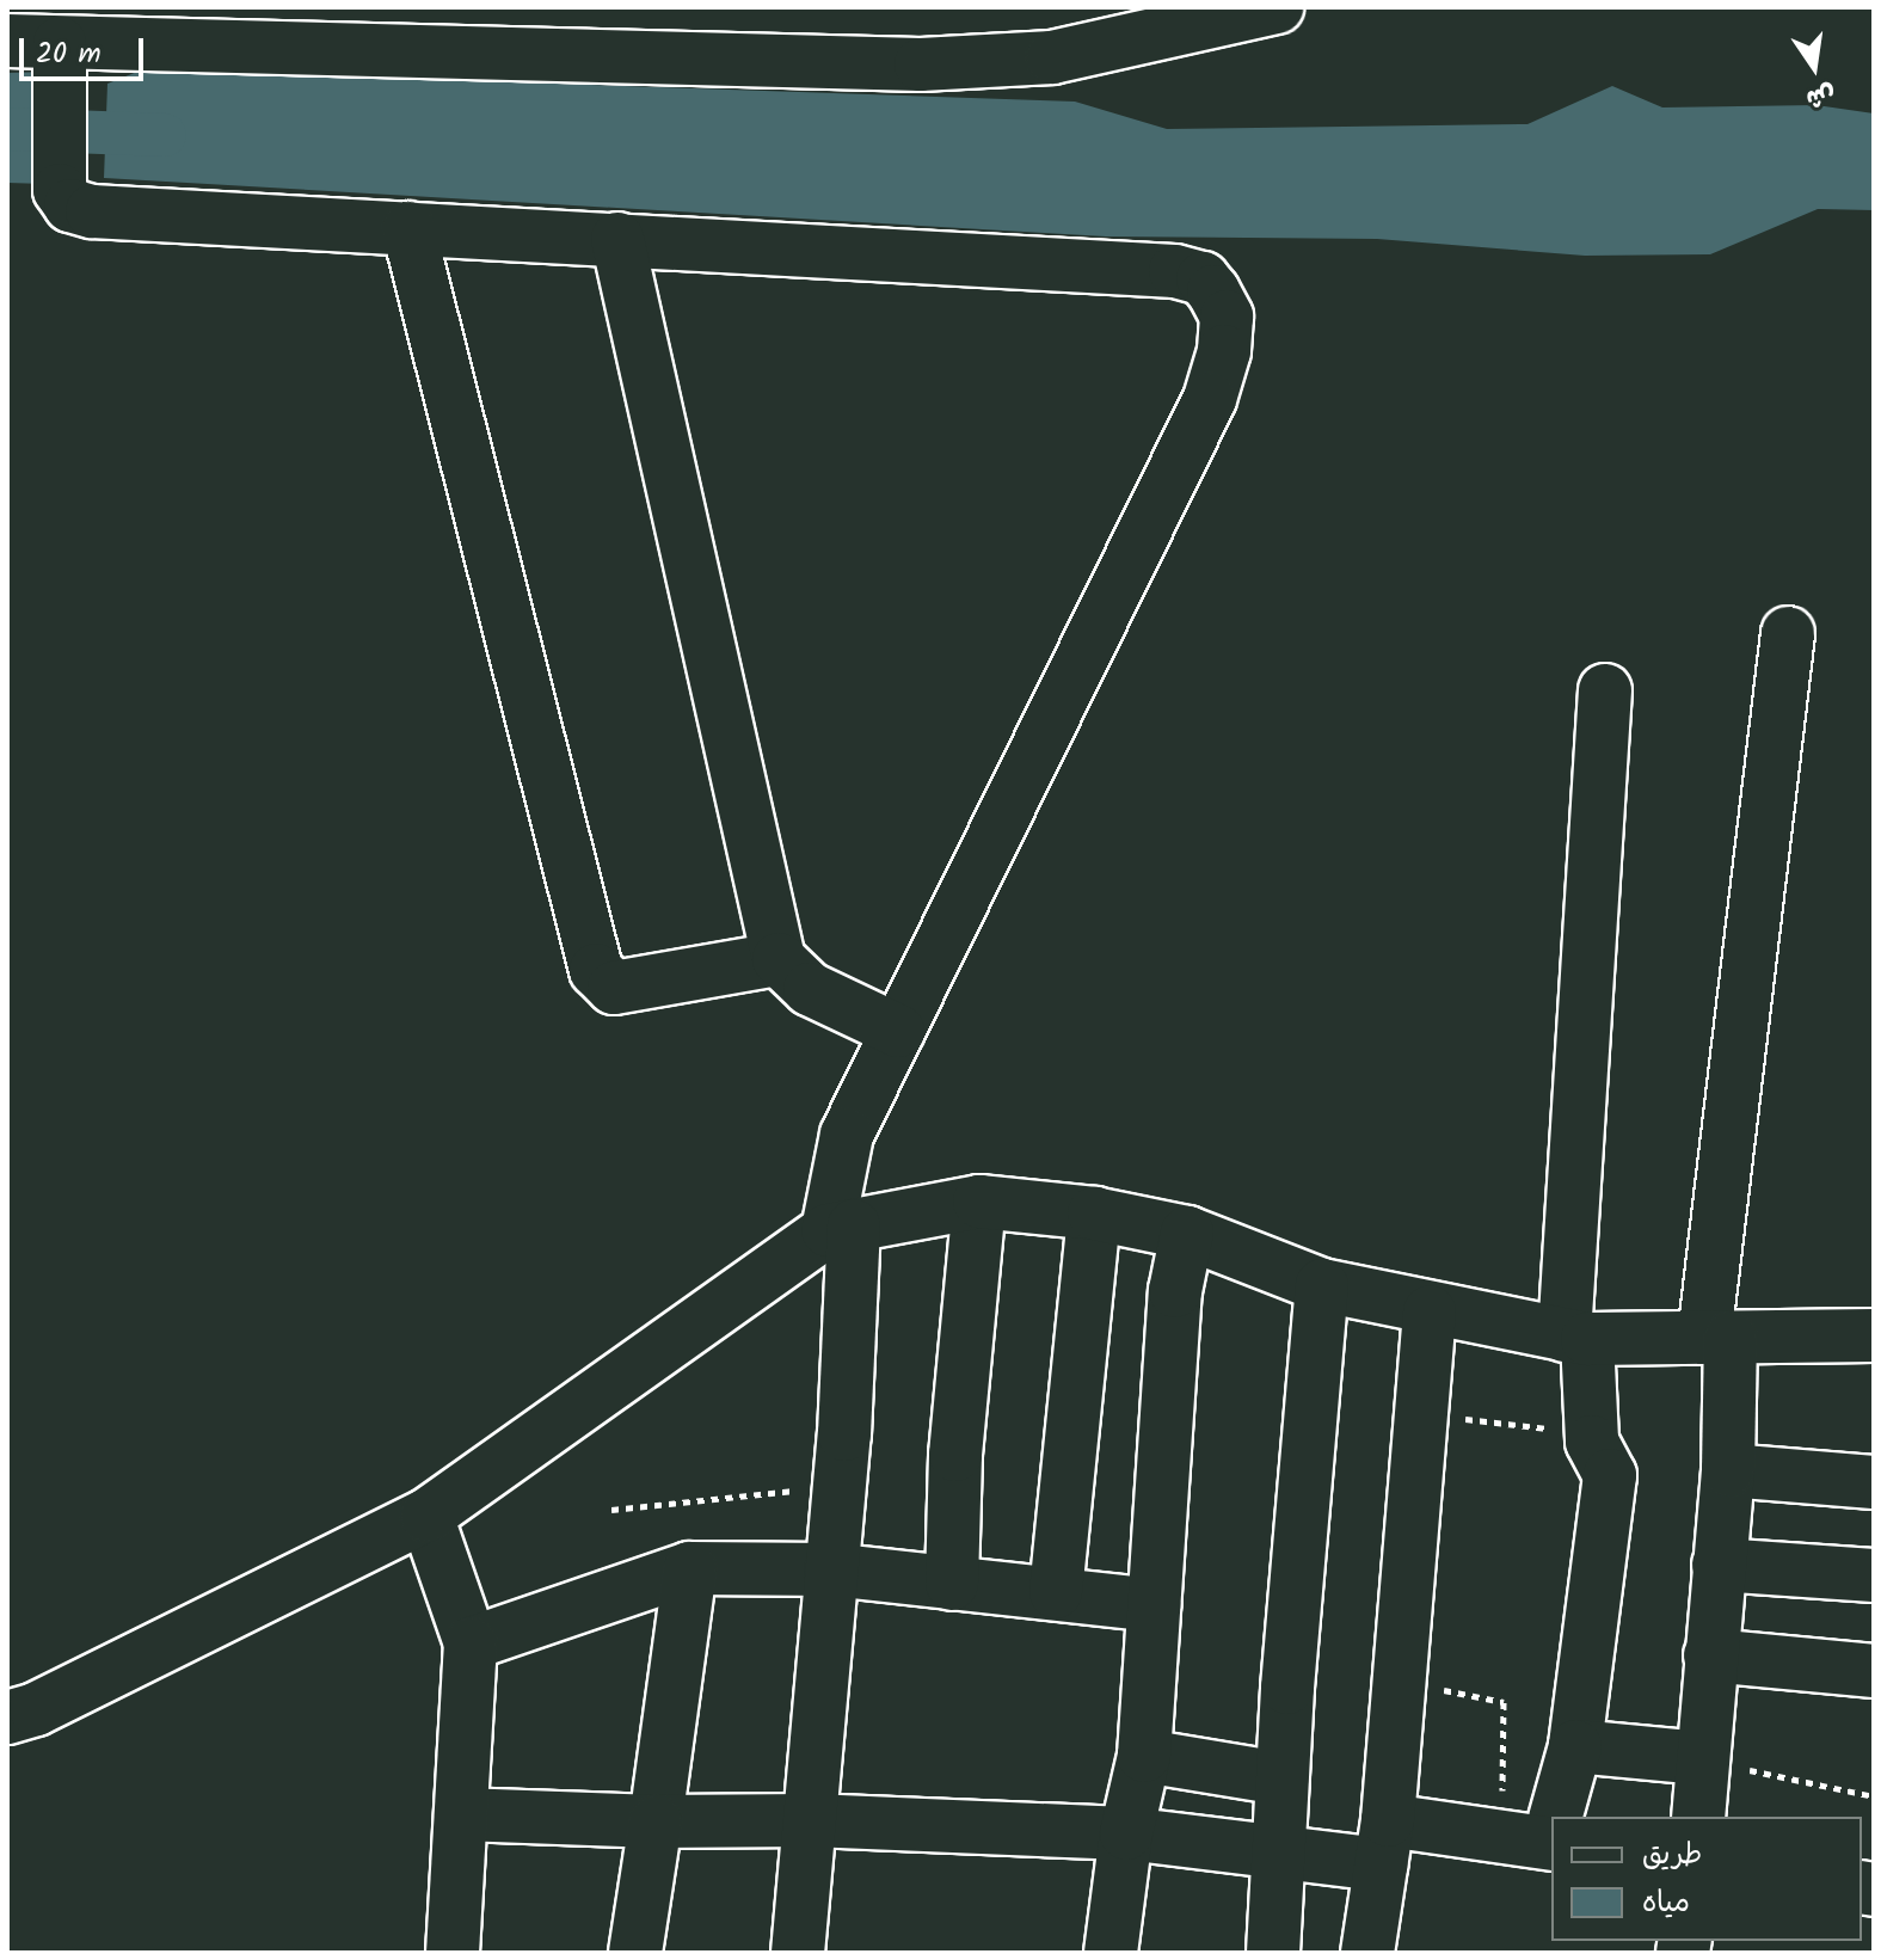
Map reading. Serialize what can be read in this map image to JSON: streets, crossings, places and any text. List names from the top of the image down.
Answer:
{
  "legend": ["طريق", "مياه"],
  "scale_bar": "20 m",
  "north": "bottom"
}
